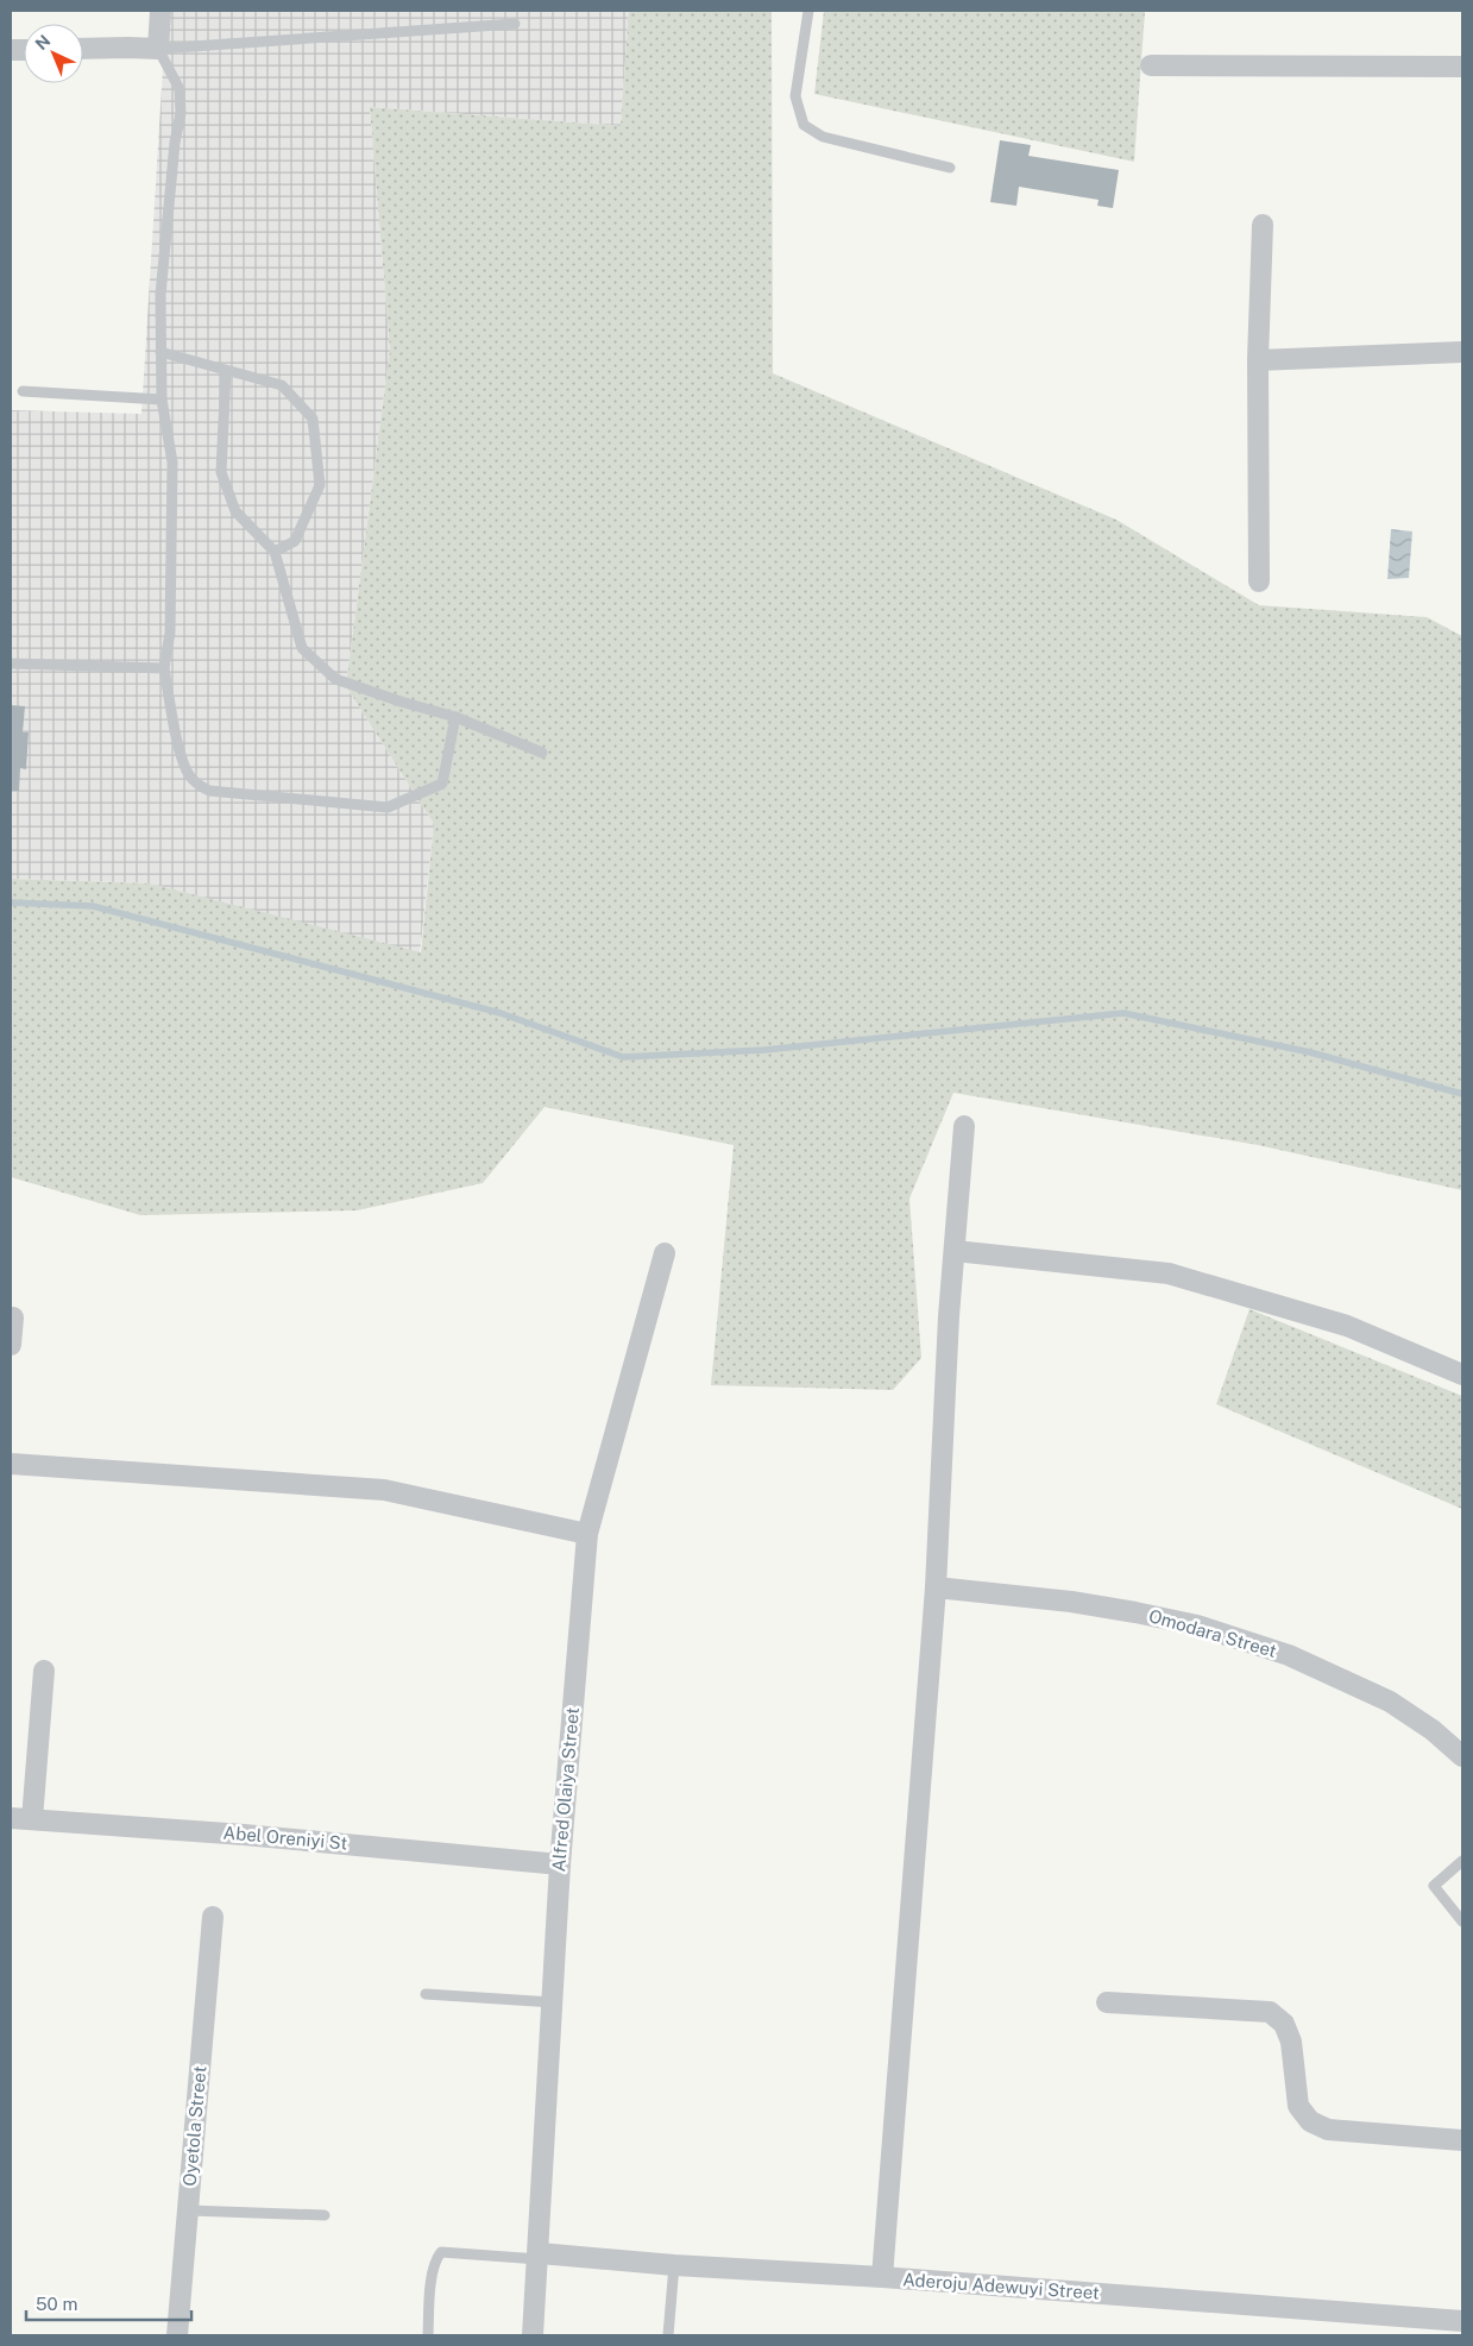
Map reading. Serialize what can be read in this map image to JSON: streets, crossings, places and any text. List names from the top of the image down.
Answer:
{
  "streets": {
    "street": [
      "Omodara Street",
      "Alfred Olaiya Street",
      "Abel Oreniyi St",
      "Oyetola Street",
      "Aderoju Adewuyi Street"
    ]
  },
  "crossings": [
    ["Alfred Olaiya Street", "Abel Oreniyi St"],
    ["Alfred Olaiya Street", "Aderoju Adewuyi Street"]
  ],
  "scale_bar": "50 m",
  "north": "top left"
}
